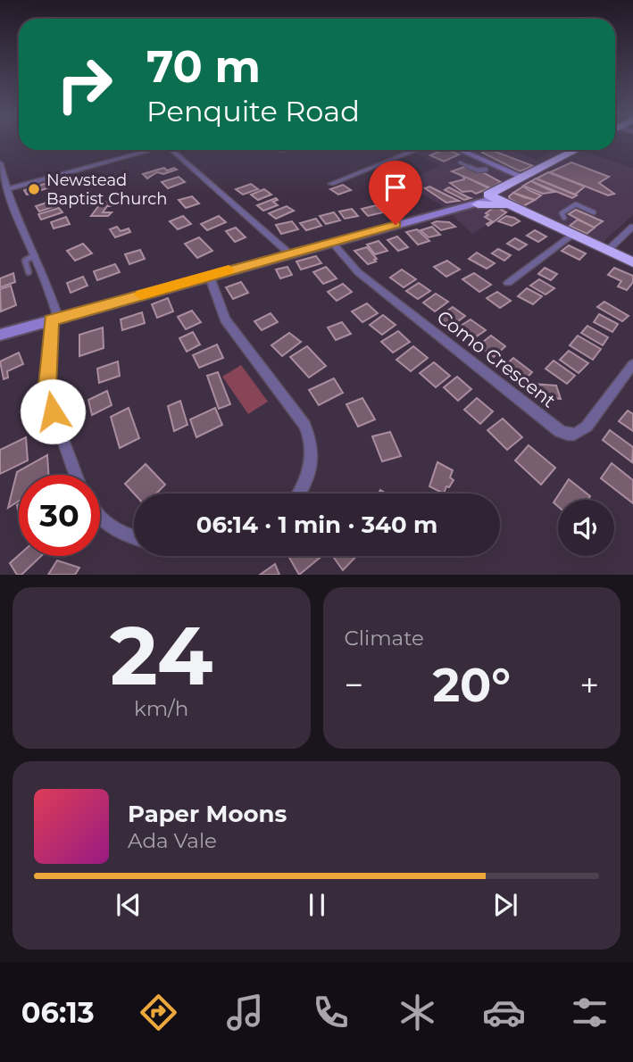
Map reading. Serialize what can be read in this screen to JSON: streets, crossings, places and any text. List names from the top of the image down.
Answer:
{
  "streets": {
    "street": ["Como Crescent"]
  },
  "places": ["Newstead Baptist Church"],
  "page": {
    "turn": ["70 m", "Penquite Road"],
    "limit": "30",
    "trip": "06:14 · 1 min · 340 m",
    "tile": [
      ["24", "km/h"],
      "Climate"
    ],
    "heat": ["−", "20°", "+"],
    "song": ["Paper Moons", "Ada Vale"],
    "tabs": "06:13"
  }
}
